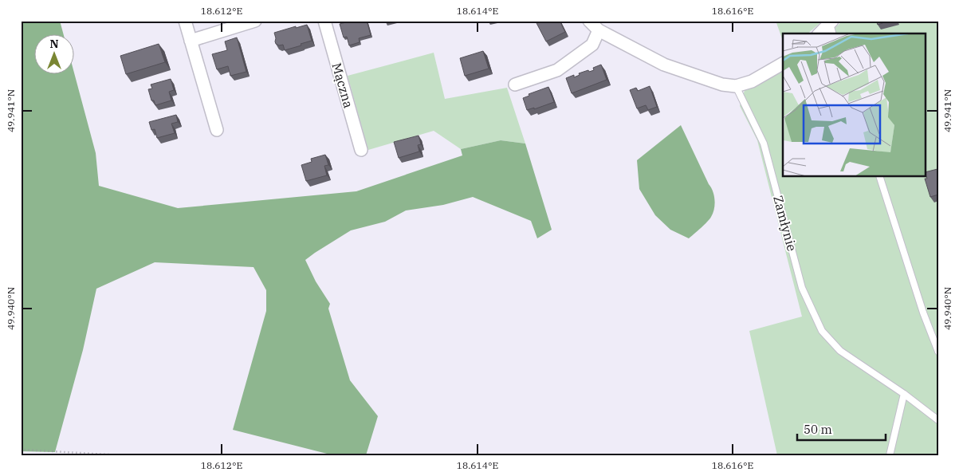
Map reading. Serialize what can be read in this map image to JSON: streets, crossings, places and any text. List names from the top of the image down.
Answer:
{
  "streets": {
    "street": ["Mączna"],
    "lane": ["Zamłynie"]
  },
  "scale_bar": "50 m",
  "north": "top",
  "coordinates": [
    "18.612°E",
    "18.614°E",
    "18.616°E",
    "49.941°N",
    "49.940°N"
  ]
}
